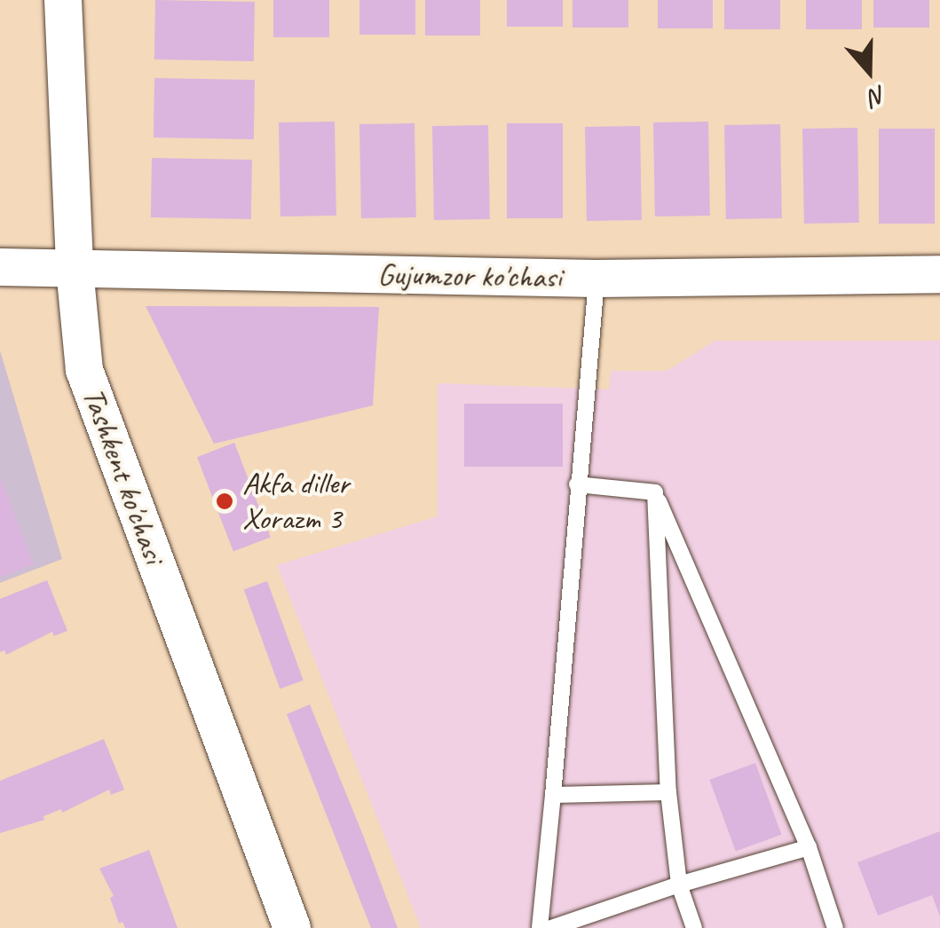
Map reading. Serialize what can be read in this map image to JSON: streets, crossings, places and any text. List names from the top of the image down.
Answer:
{
  "streets": {
    "street": ["Gujumzor ko'chasi", "Tashkent ko'chasi"]
  },
  "crossings": [
    ["Gujumzor ko'chasi", "Tashkent ko'chasi"]
  ],
  "places": ["Akfa diller Xorazm 3"],
  "north": "bottom"
}
